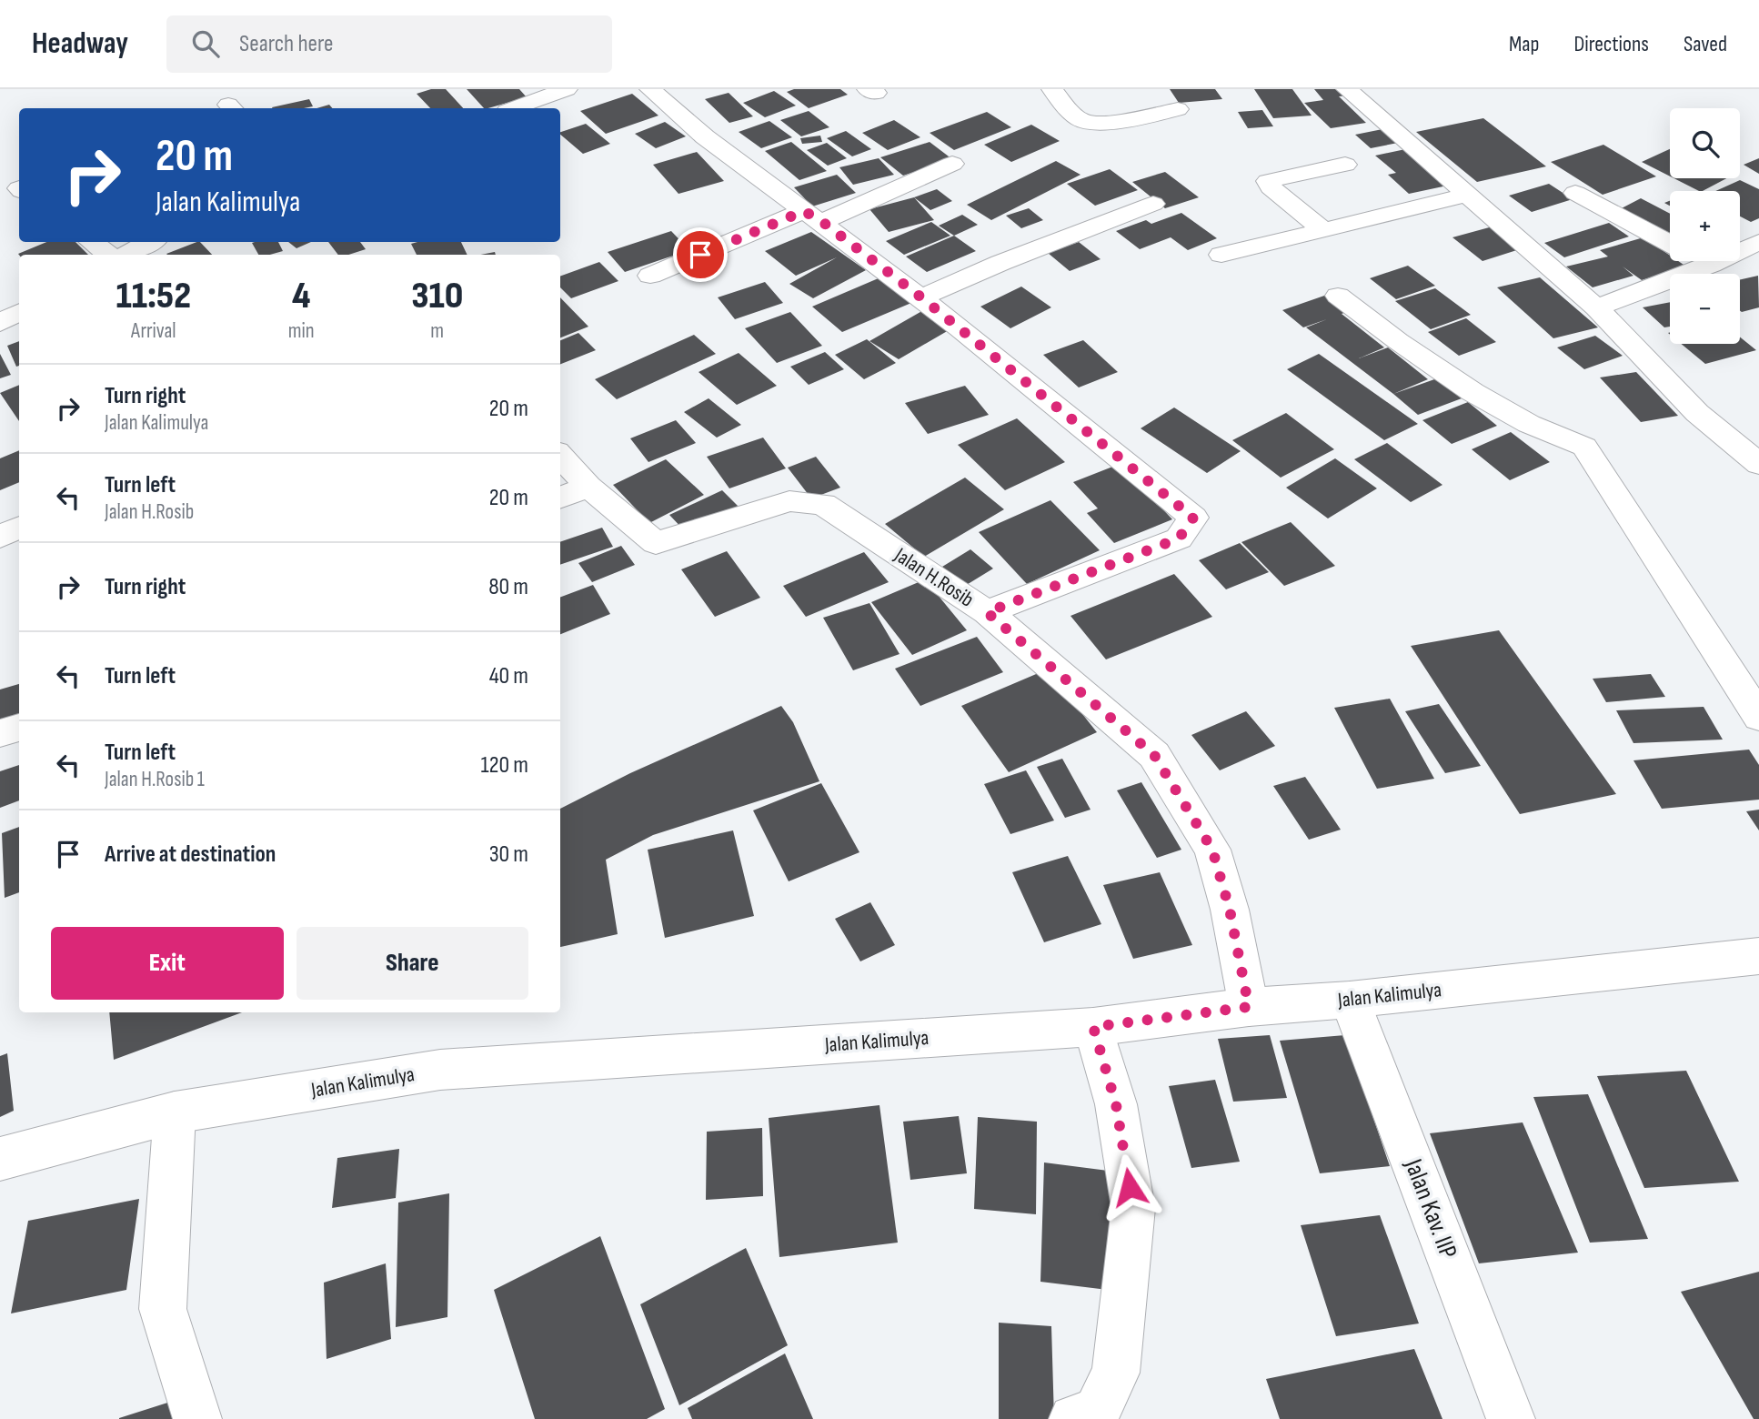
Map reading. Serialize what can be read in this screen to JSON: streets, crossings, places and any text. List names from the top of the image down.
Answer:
{
  "streets": {
    "street": ["Jalan H.Rosib", "Jalan Kalimulya", "Jalan Kav. IIP"]
  },
  "crossings": [
    ["Jalan H.Rosib", "Jalan Kalimulya"],
    ["Jalan Kalimulya", "Jalan Kav. IIP"]
  ],
  "page": {
    "header": "Headway",
    "search": "Search here",
    "nav": ["Map", "Directions", "Saved"],
    "map_buttons": ["+", "−"],
    "turn": ["20 m", "Jalan Kalimulya"],
    "eta": [
      "11:52",
      "Arrival",
      "4",
      "min",
      "310",
      "m"
    ],
    "list": [
      {
        "name": "Turn right",
        "note": "Jalan Kalimulya",
        "value": "20 m"
      },
      {
        "name": "Turn left",
        "note": "Jalan H.Rosib",
        "value": "20 m"
      },
      {
        "name": "Turn right",
        "value": "80 m"
      },
      {
        "name": "Turn left",
        "value": "40 m"
      },
      {
        "name": "Turn left",
        "note": "Jalan H.Rosib 1",
        "value": "120 m"
      },
      {
        "name": "Arrive at destination",
        "value": "30 m"
      }
    ],
    "buttons": ["Exit", "Share"]
  }
}
